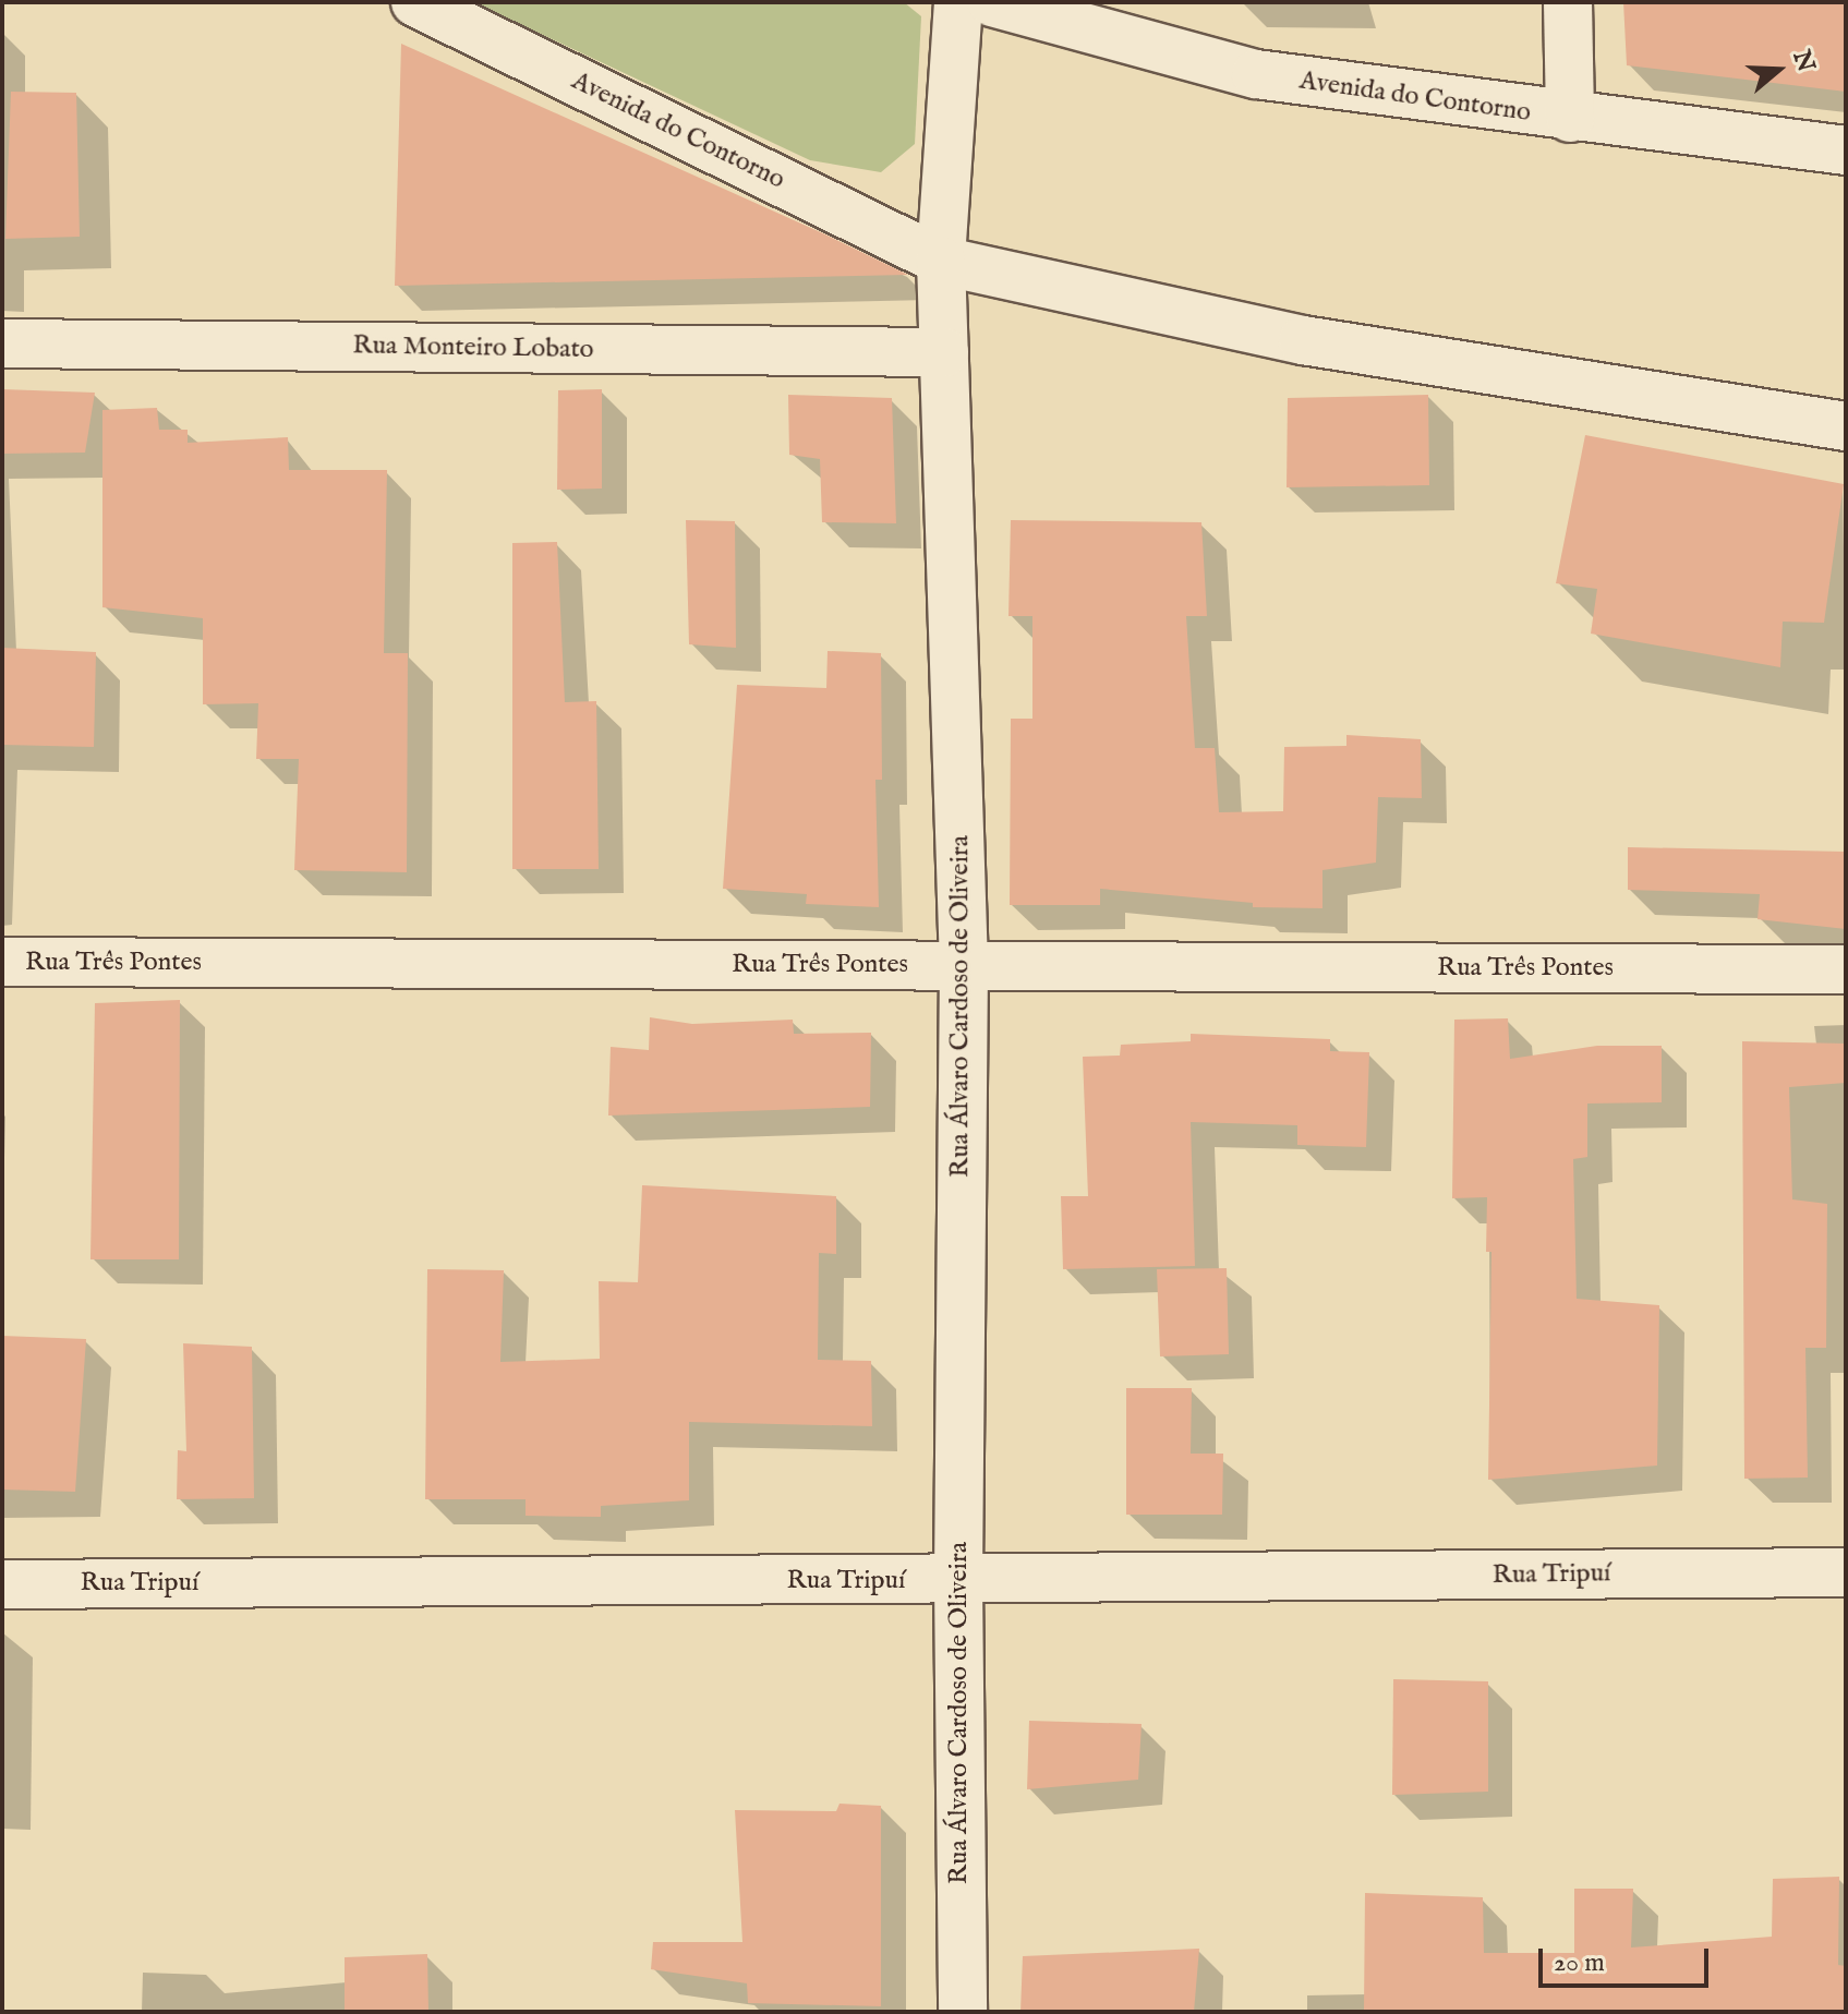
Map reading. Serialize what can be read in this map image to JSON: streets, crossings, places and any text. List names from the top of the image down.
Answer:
{
  "streets": {
    "street": [
      "Avenida do Contorno",
      "Rua Monteiro Lobato",
      "Rua Três Pontes",
      "Rua Álvaro Cardoso de Oliveira",
      "Rua Tripuí"
    ]
  },
  "crossings": [
    ["Avenida do Contorno", "Rua Álvaro Cardoso de Oliveira"],
    ["Rua Monteiro Lobato", "Rua Álvaro Cardoso de Oliveira"],
    ["Rua Três Pontes", "Rua Álvaro Cardoso de Oliveira"],
    ["Rua Álvaro Cardoso de Oliveira", "Rua Tripuí"]
  ],
  "scale_bar": "20 m",
  "north": "right"
}
